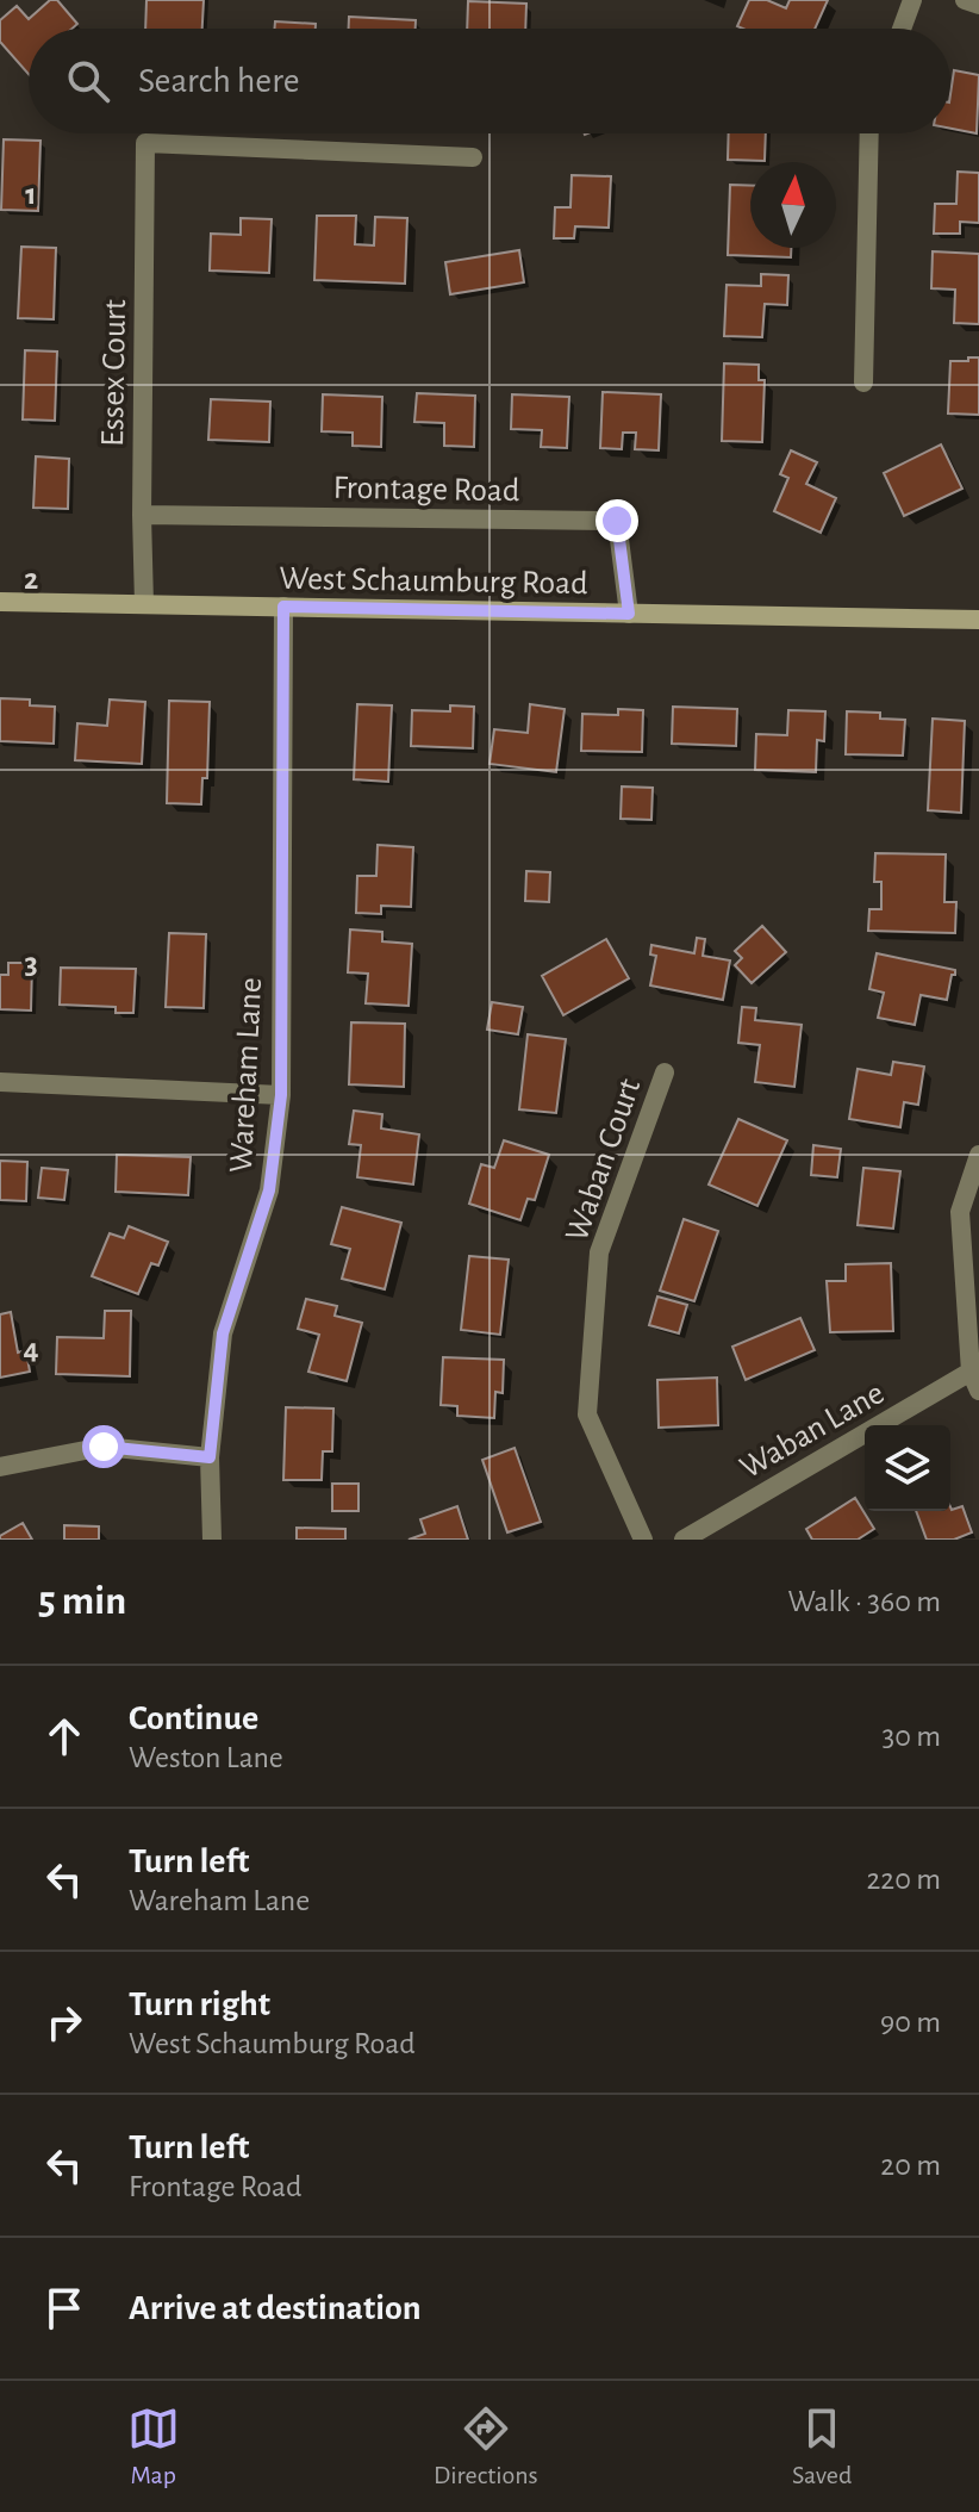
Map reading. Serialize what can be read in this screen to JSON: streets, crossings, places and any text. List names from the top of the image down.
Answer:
{
  "streets": {
    "main road": ["West Schaumburg Road"],
    "street": [
      "Essex Court",
      "Frontage Road",
      "Wareham Lane",
      "Waban Court",
      "Waban Lane"
    ]
  },
  "crossings": [
    ["Essex Court", "Frontage Road"],
    ["Essex Court", "West Schaumburg Road"],
    ["Frontage Road", "West Schaumburg Road"],
    ["West Schaumburg Road", "Wareham Lane"]
  ],
  "north": "top",
  "page": {
    "search": "Search here",
    "heading": ["5 min", "Walk · 360 m"],
    "list": [
      ["Continue", "Weston Lane", "30 m"],
      ["Turn left", "Wareham Lane", "220 m"],
      ["Turn right", "West Schaumburg Road", "90 m"],
      ["Turn left", "Frontage Road", "20 m"],
      "Arrive at destination"
    ],
    "nav": ["Map", "Directions", "Saved"]
  },
  "grid": {
    "rows": [
      "1",
      "2",
      "3",
      "4"
    ]
  }
}
